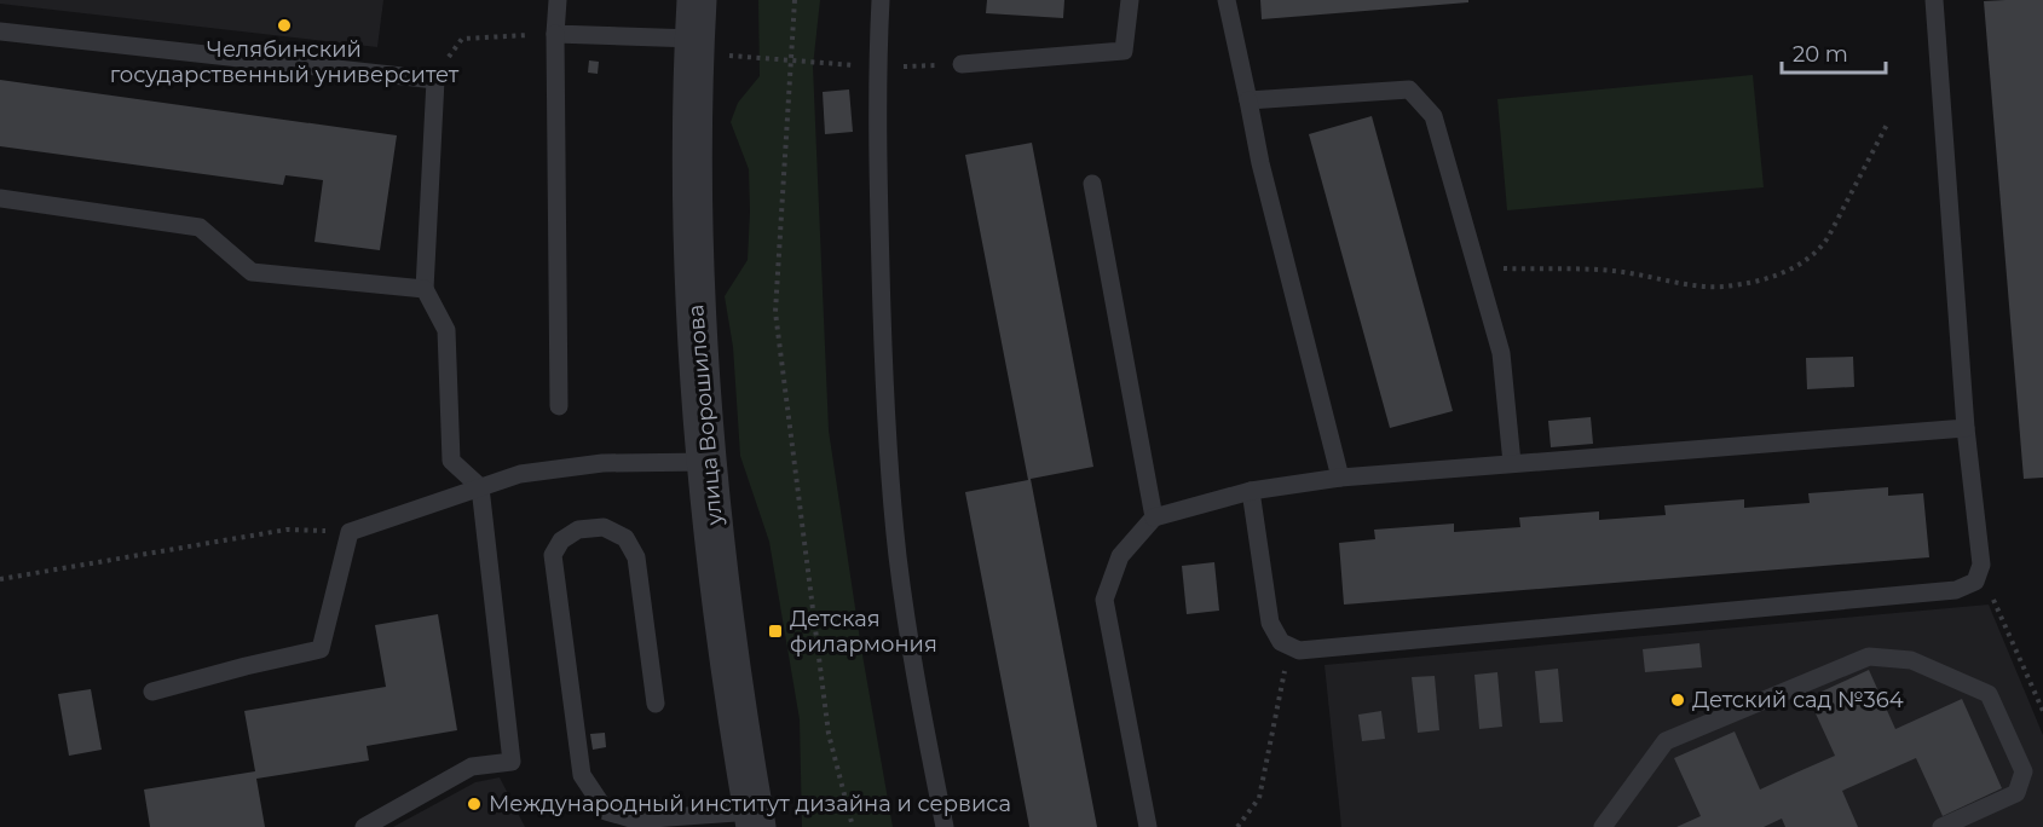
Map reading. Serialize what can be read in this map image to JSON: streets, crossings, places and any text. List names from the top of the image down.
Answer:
{
  "streets": {
    "street": ["улица Ворошилова"]
  },
  "places": {
    "other": ["Челябинский государственный университет", "Детский сад №364", "Международный институт дизайна и сервиса"],
    "transit": ["Детская филармония"]
  },
  "scale_bar": "20 m"
}
